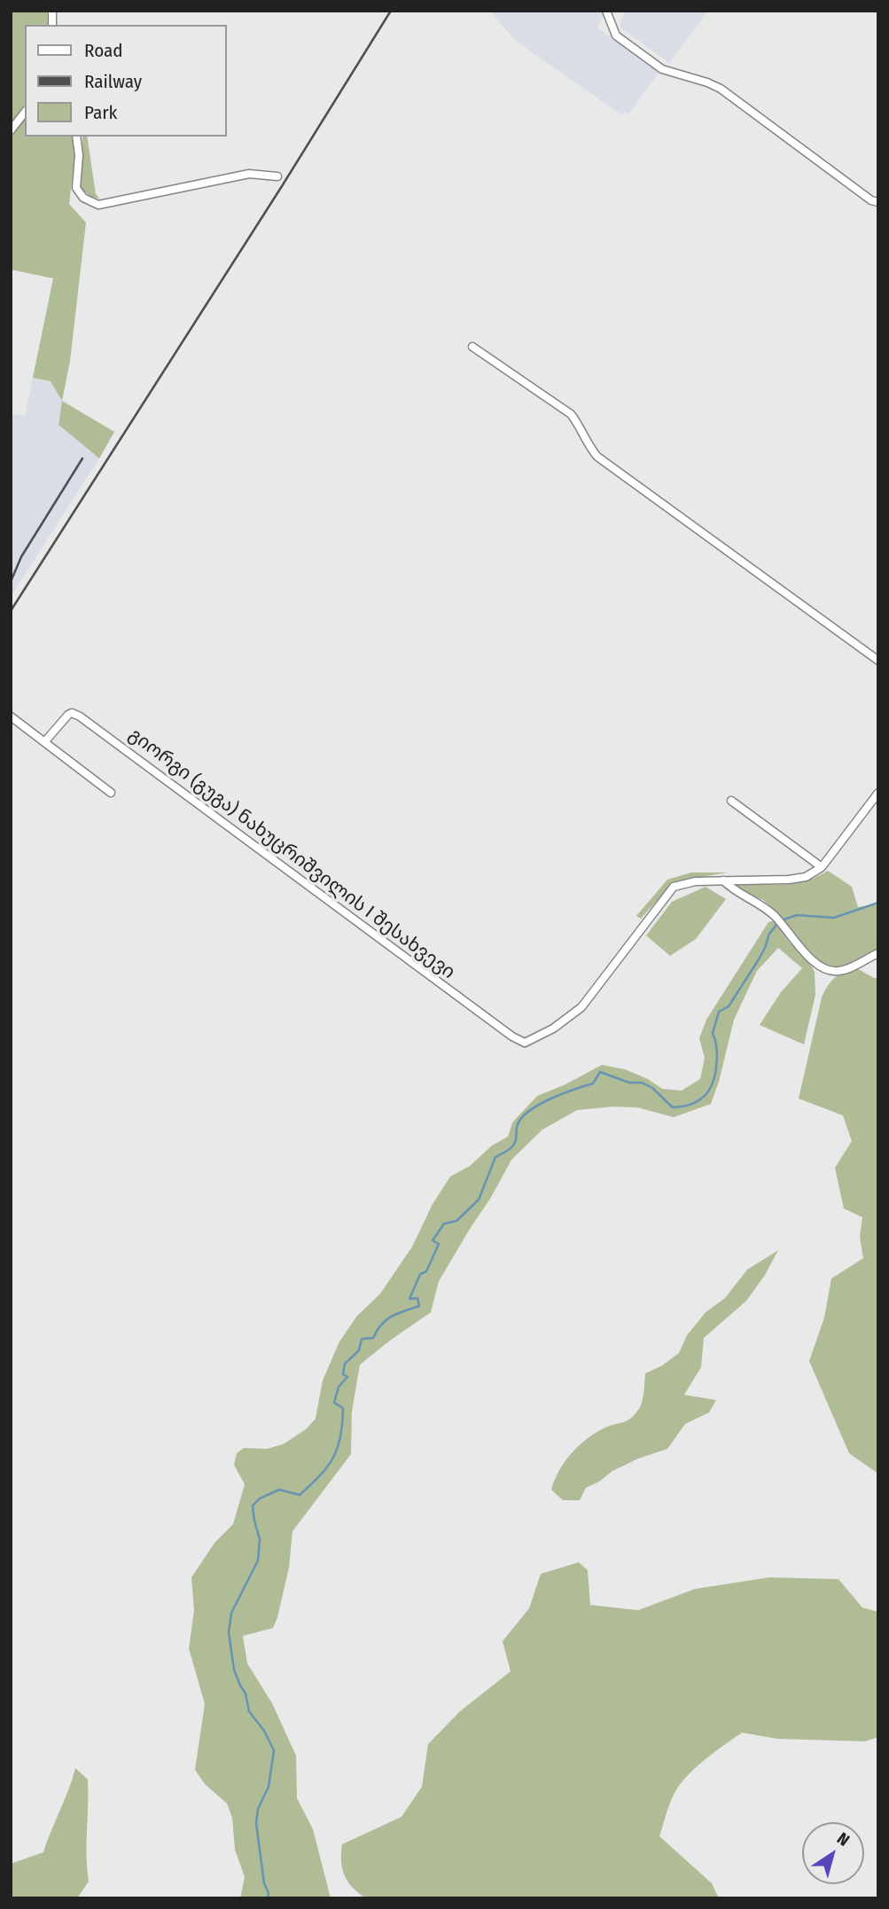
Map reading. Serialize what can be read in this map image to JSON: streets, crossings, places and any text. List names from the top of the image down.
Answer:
{
  "streets": {
    "street": ["გიორგი (გუგა) ნახუცრიშვილის I შესახვევი"]
  },
  "legend": ["Road", "Railway", "Park"],
  "north": "top right"
}
